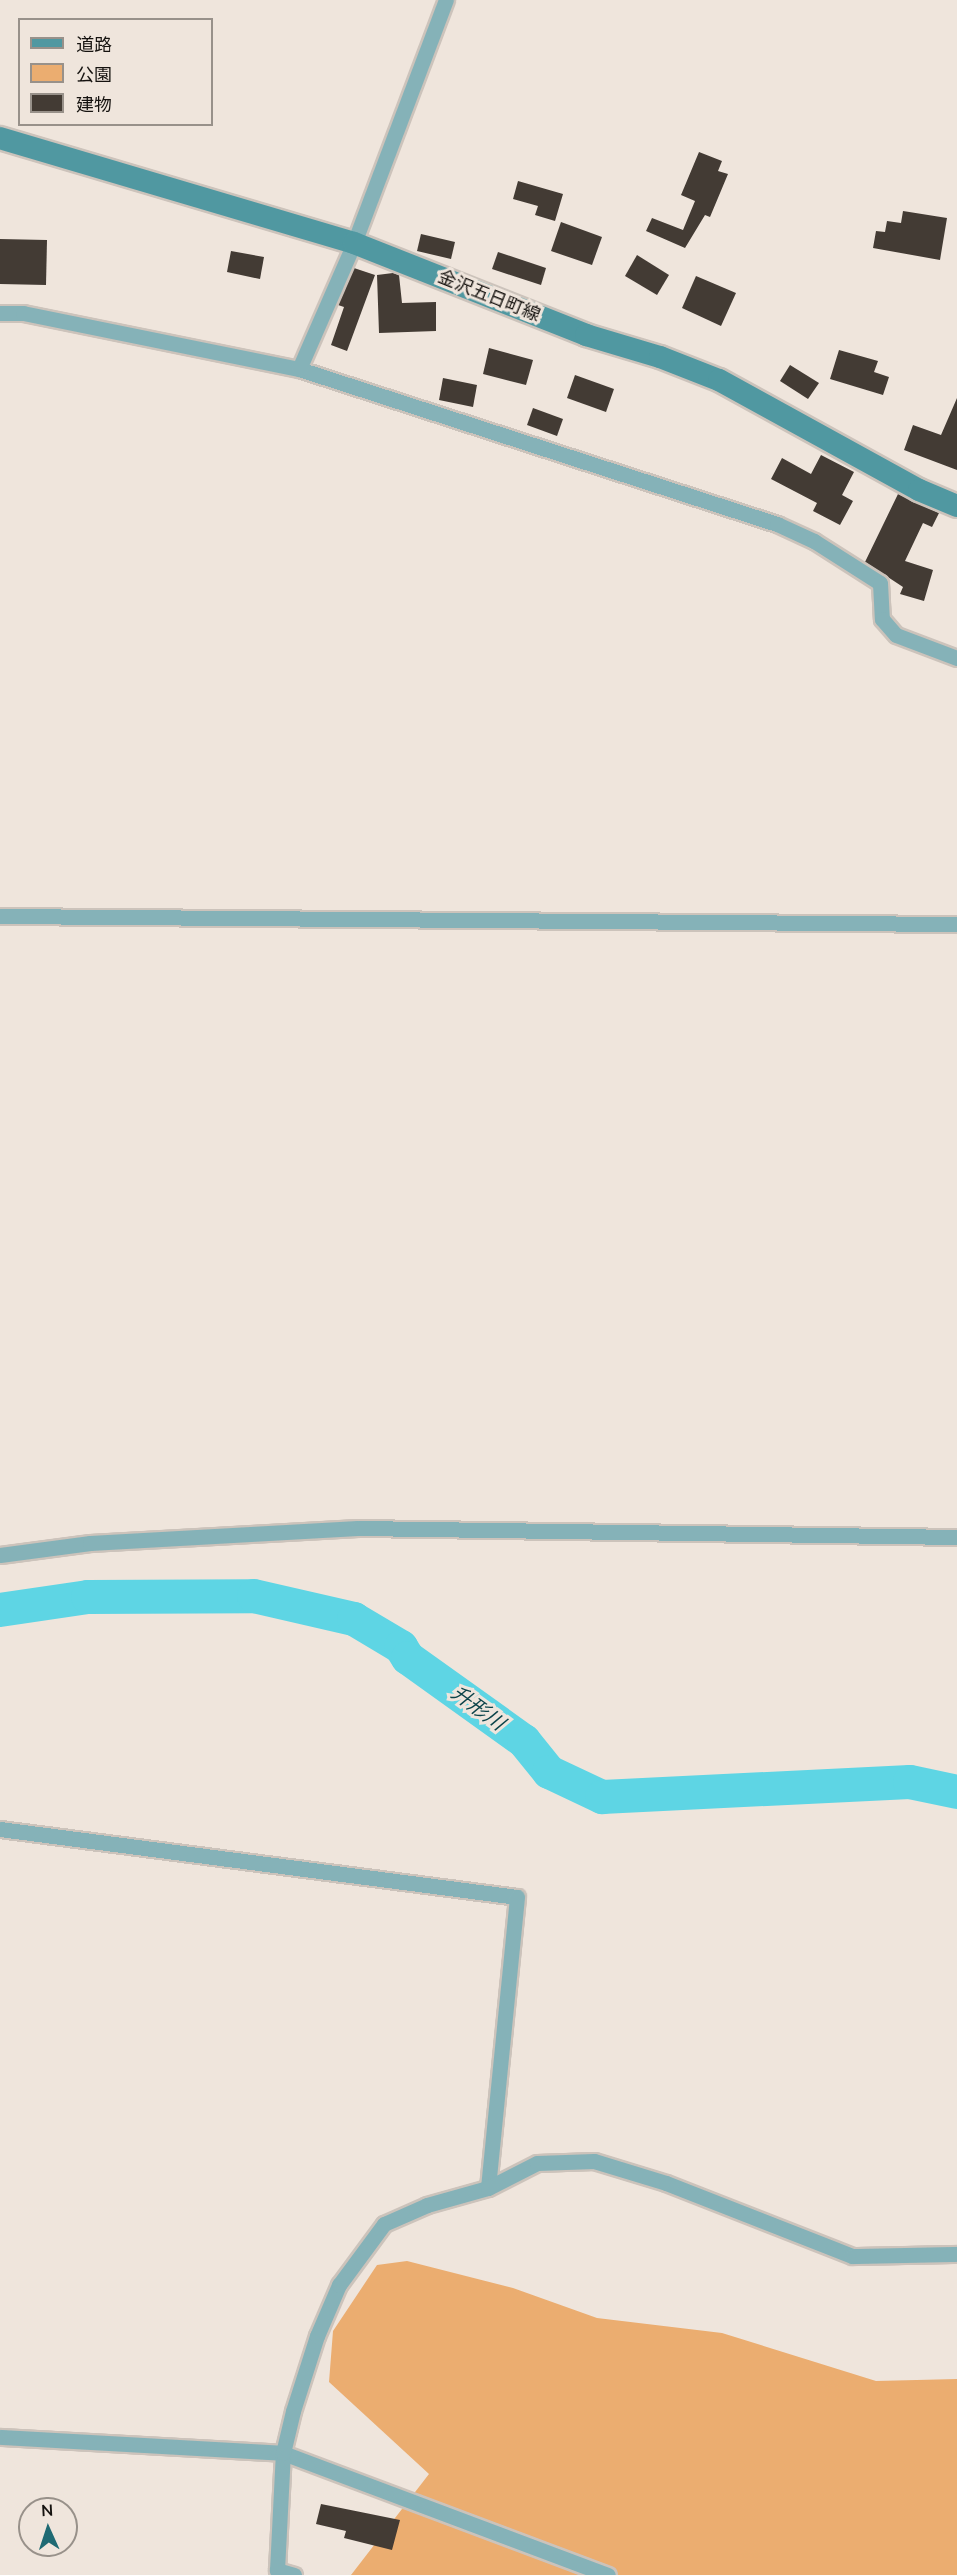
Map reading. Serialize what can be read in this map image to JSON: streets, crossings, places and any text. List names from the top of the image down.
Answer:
{
  "streets": {
    "main road": ["金沢五日町線"]
  },
  "water": ["升形川"],
  "legend": ["道路", "公園", "建物"],
  "north": "top"
}
